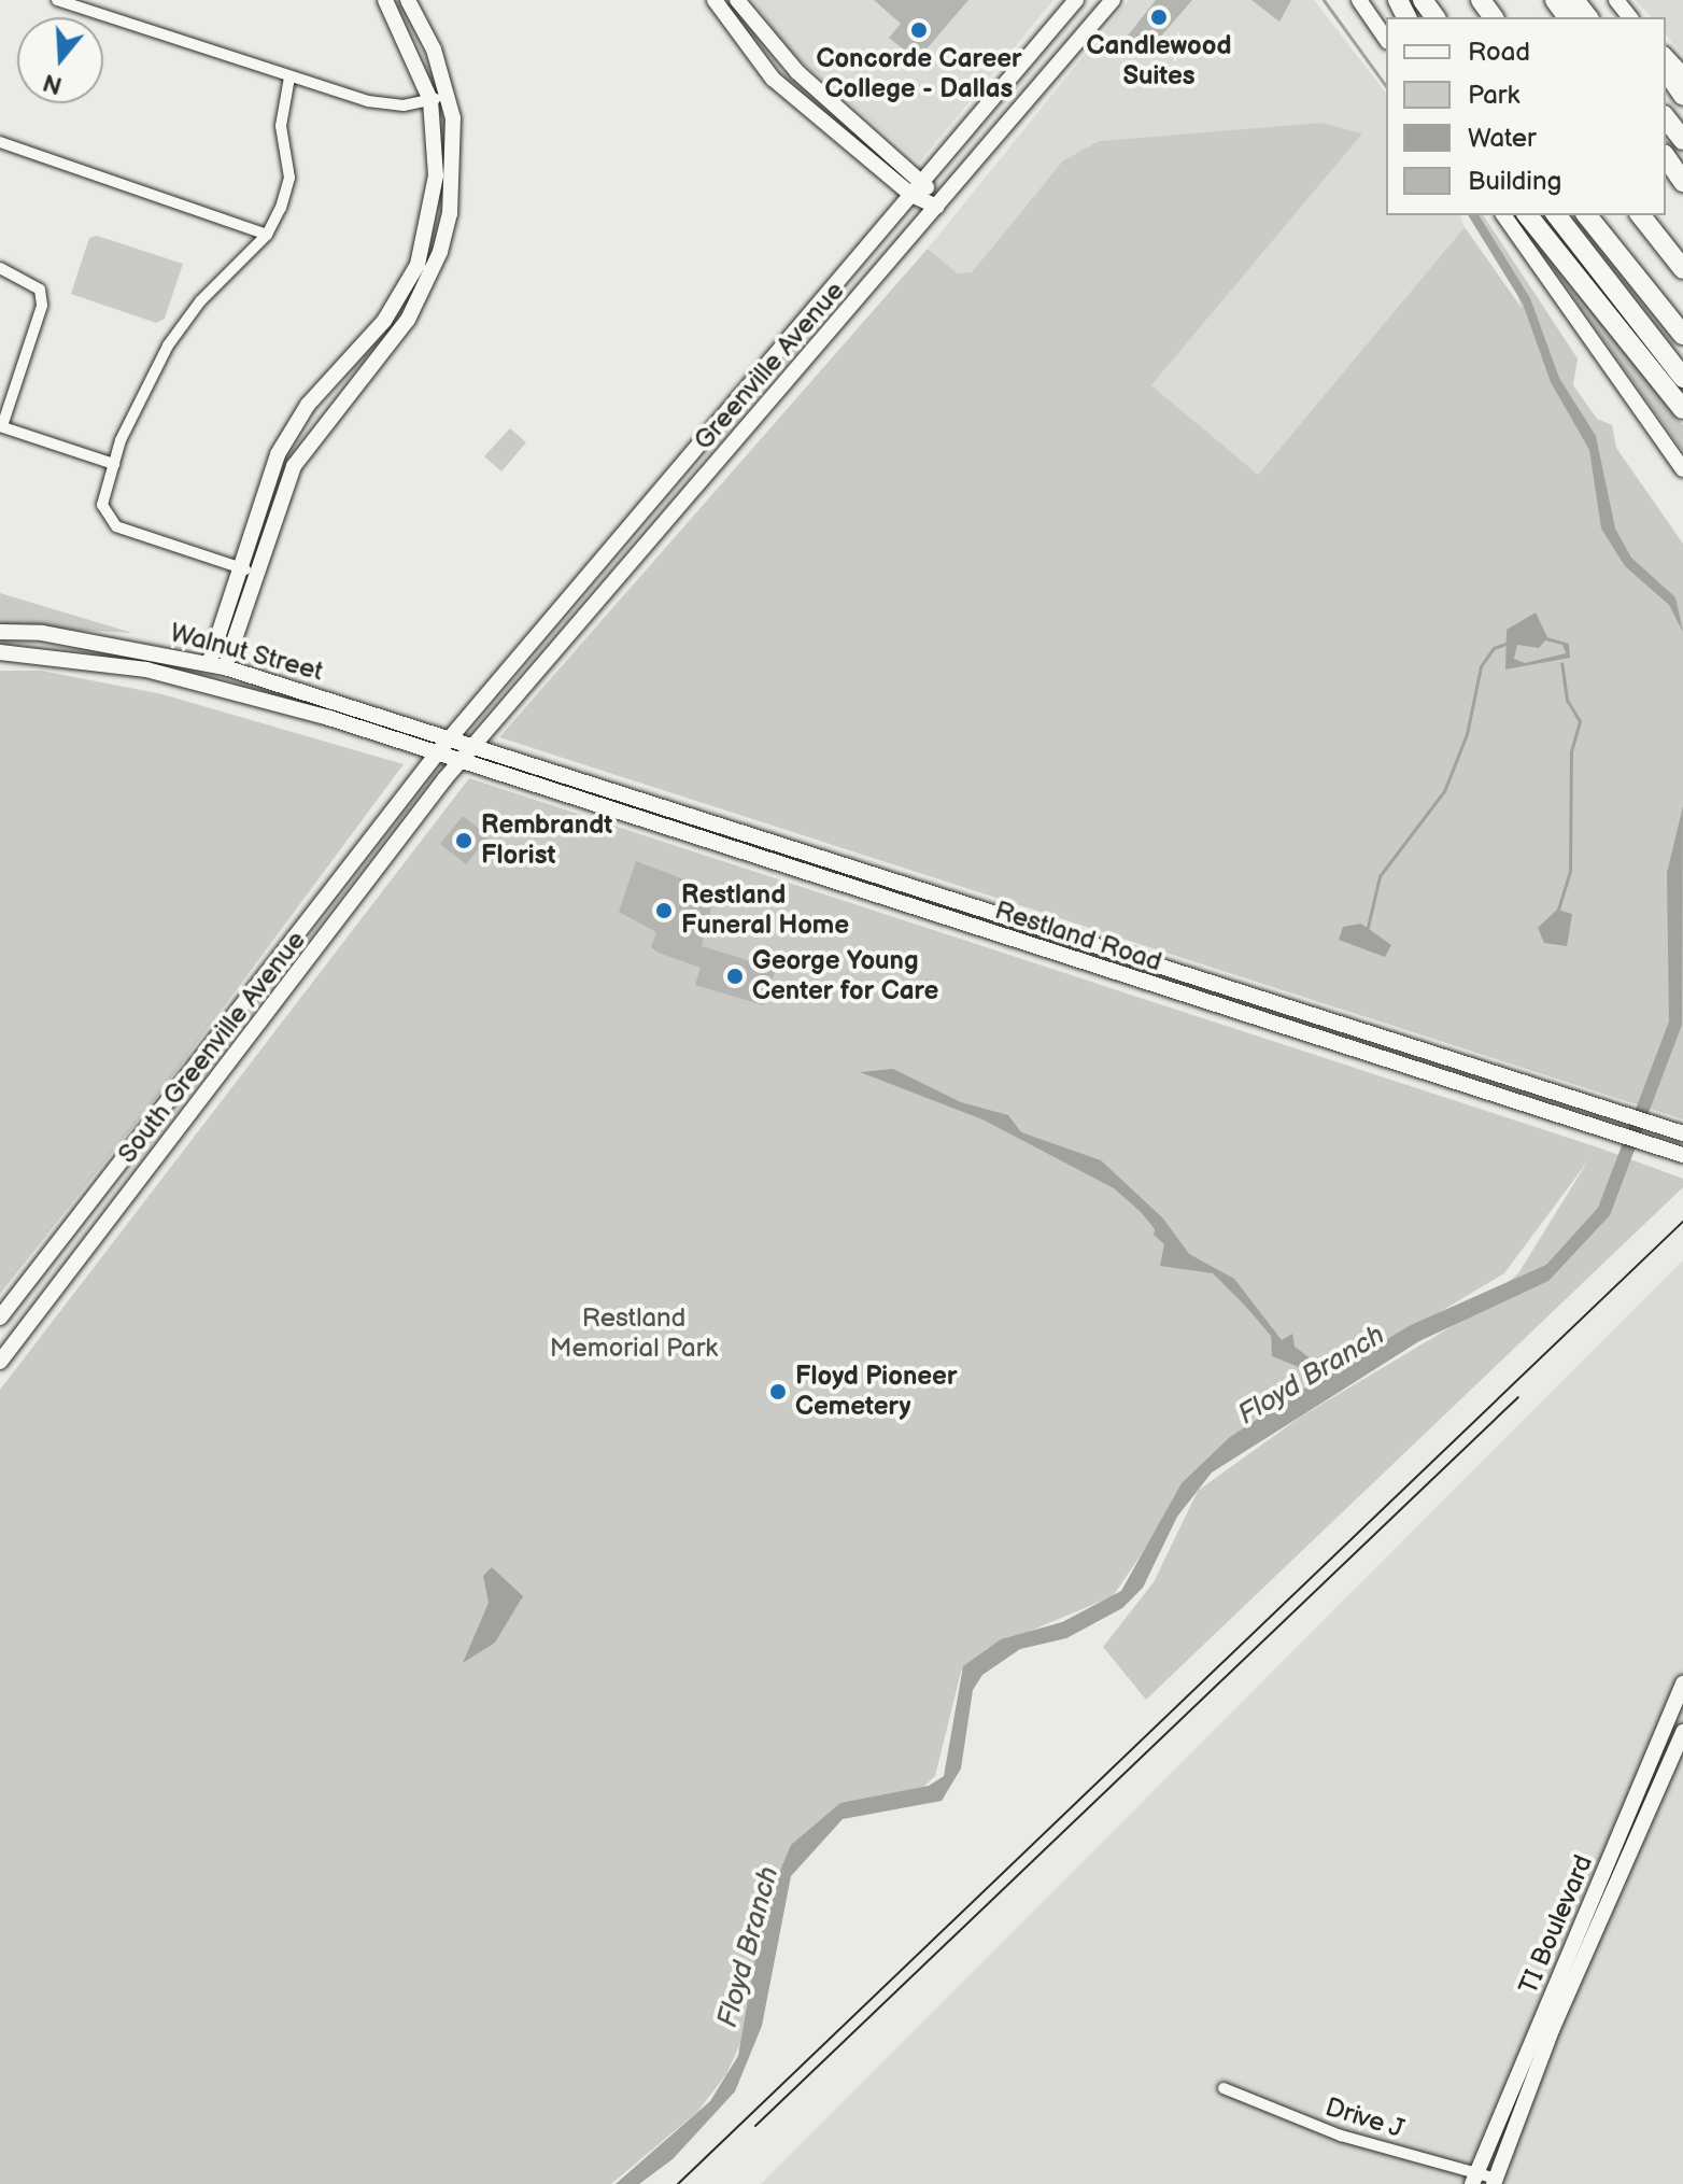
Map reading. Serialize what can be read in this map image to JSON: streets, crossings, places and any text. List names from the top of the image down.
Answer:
{
  "streets": {
    "main road": [
      "Greenville Avenue",
      "Walnut Street",
      "Restland Road",
      "South Greenville Avenue",
      "TI Boulevard"
    ],
    "street": ["Drive J"]
  },
  "crossings": [
    ["Greenville Avenue", "Walnut Street"],
    ["Greenville Avenue", "Restland Road"],
    ["Greenville Avenue", "South Greenville Avenue"],
    ["Walnut Street", "Restland Road"],
    ["Walnut Street", "South Greenville Avenue"],
    ["Restland Road", "South Greenville Avenue"],
    ["TI Boulevard", "Drive J"]
  ],
  "water": ["Floyd Branch"],
  "parks": ["Restland Memorial Park"],
  "places": [
    "Candlewood Suites",
    "Concorde Career College - Dallas",
    "Rembrandt Florist",
    "Restland Funeral Home",
    "George Young Center for Care",
    "Floyd Pioneer Cemetery"
  ],
  "legend": [
    "Road",
    "Park",
    "Water",
    "Building"
  ],
  "north": "bottom"
}
